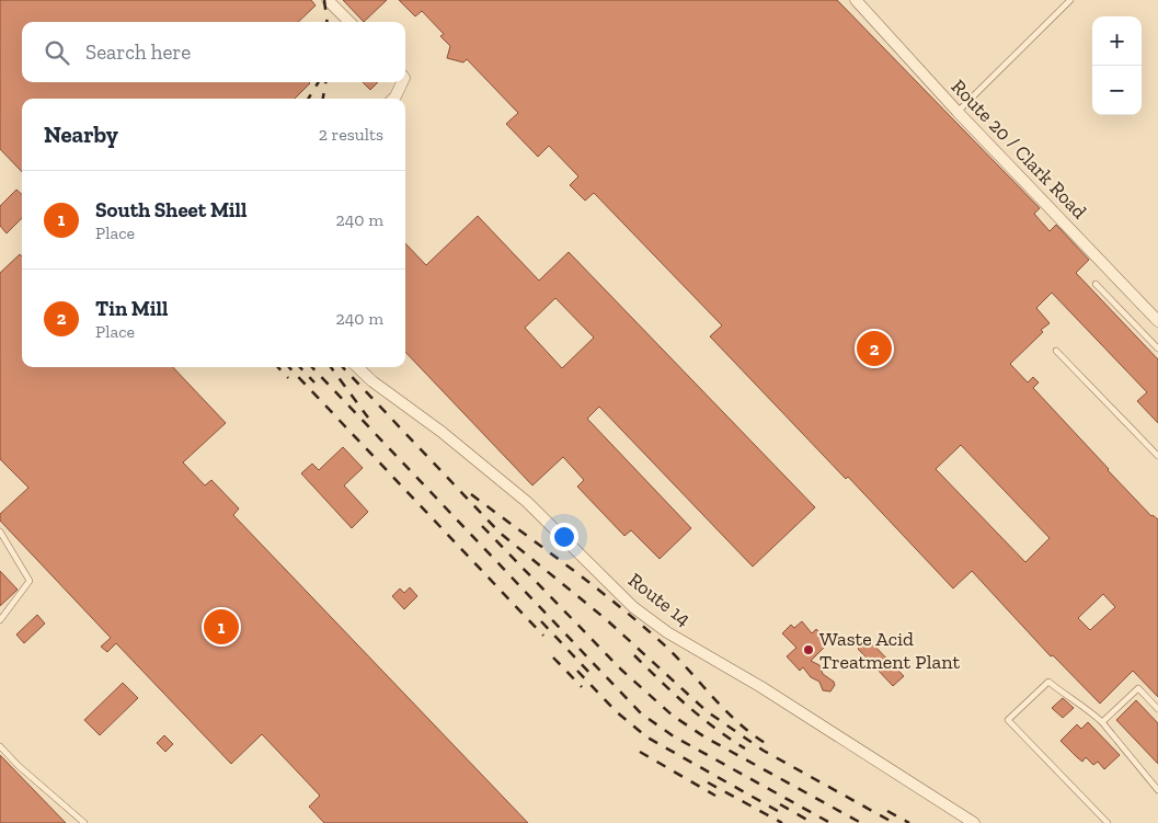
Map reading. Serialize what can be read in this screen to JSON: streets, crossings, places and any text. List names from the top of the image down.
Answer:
{
  "streets": {
    "street": ["Route 20 / Clark Road", "Route 14"]
  },
  "places": ["Waste Acid Treatment Plant"],
  "page": {
    "map_buttons": ["+", "−"],
    "search": "Search here",
    "heading": ["Nearby", "2 results"],
    "list": [
      {
        "mark": "1",
        "name": "South Sheet Mill",
        "note": "Place",
        "value": "240 m"
      },
      {
        "mark": "2",
        "name": "Tin Mill",
        "note": "Place",
        "value": "240 m"
      }
    ],
    "pins": ["2", "1"]
  }
}
